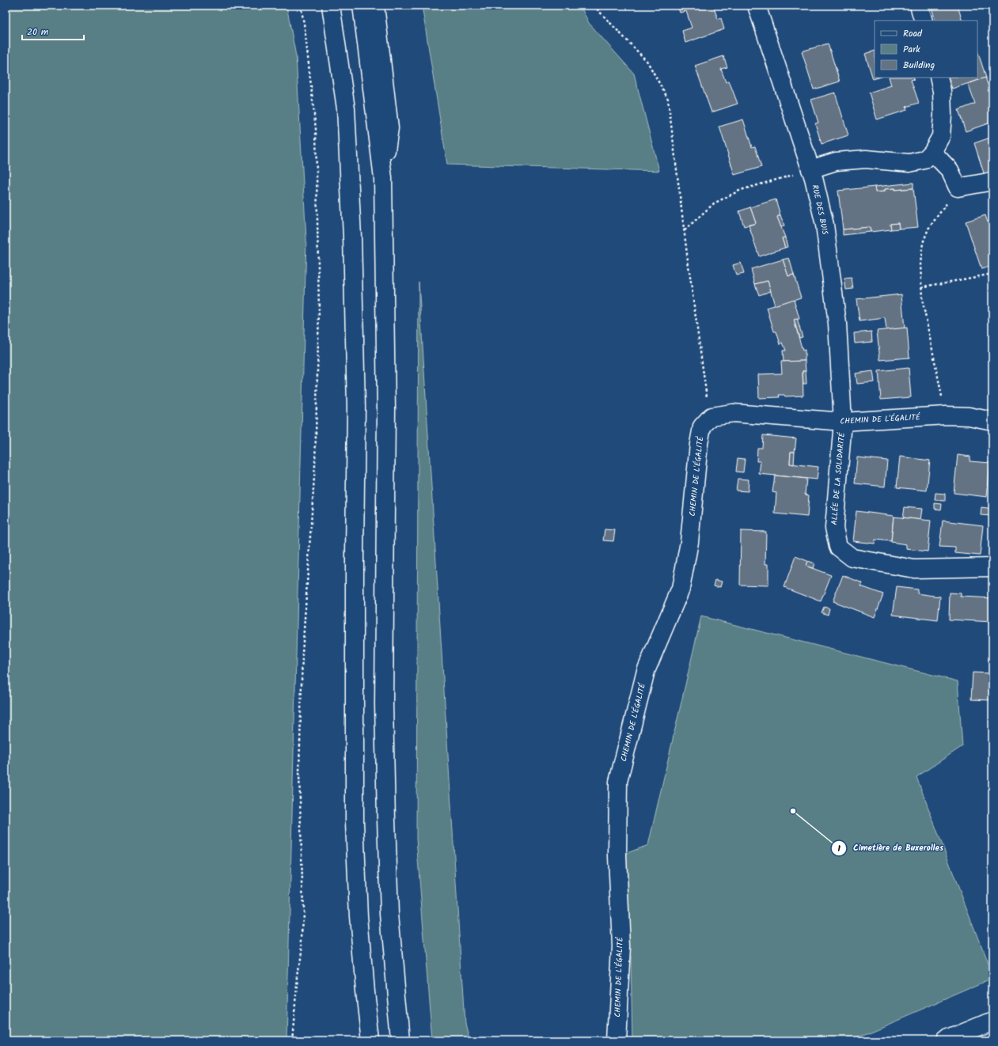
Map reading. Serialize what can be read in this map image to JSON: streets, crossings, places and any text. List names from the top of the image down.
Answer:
{
  "streets": {
    "main road": ["RUE DES BUIS", "CHEMIN DE L'ÉGALITÉ", "ALLÉE DE LA SOLIDARITÉ"]
  },
  "crossings": [
    ["RUE DES BUIS", "CHEMIN DE L'ÉGALITÉ"],
    ["RUE DES BUIS", "ALLÉE DE LA SOLIDARITÉ"],
    ["CHEMIN DE L'ÉGALITÉ", "ALLÉE DE LA SOLIDARITÉ"]
  ],
  "places": ["Cimetière de Buxerolles"],
  "legend": ["Road", "Park", "Building"],
  "scale_bar": "20 m"
}
